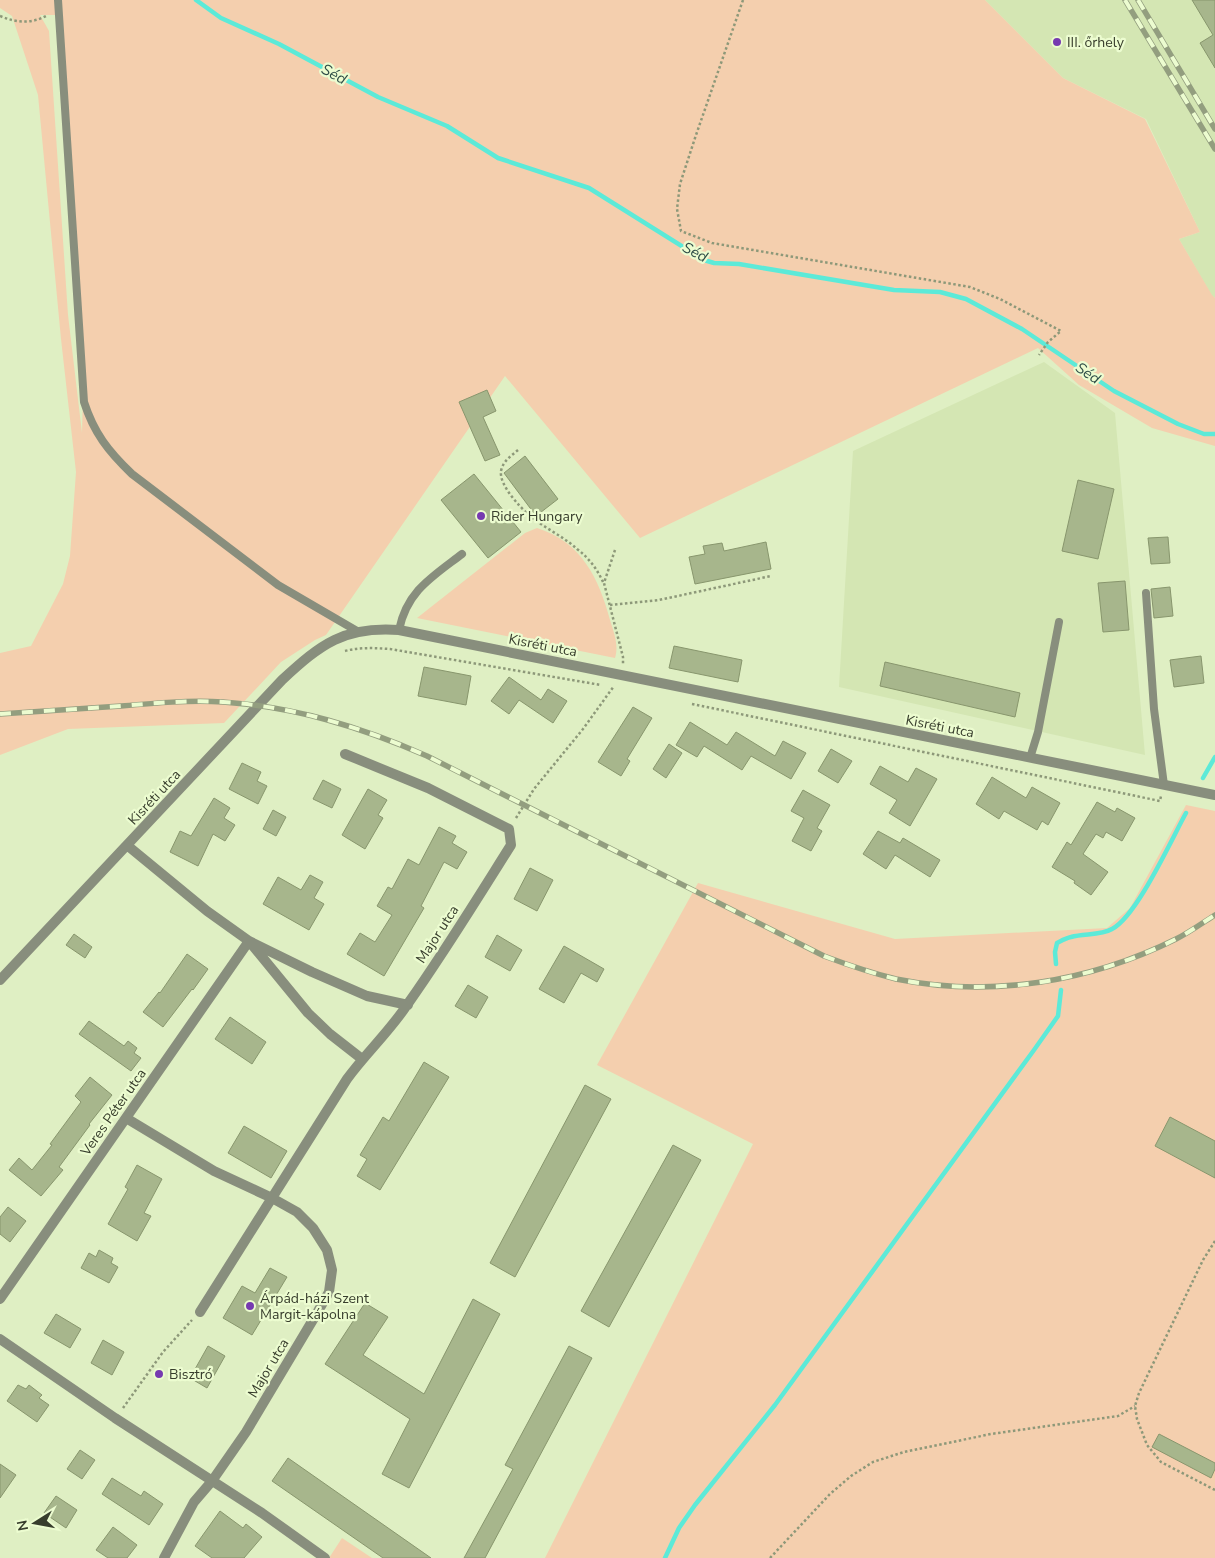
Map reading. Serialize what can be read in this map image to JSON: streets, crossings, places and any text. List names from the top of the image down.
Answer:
{
  "streets": {
    "street": ["Kisréti utca", "Major utca", "Veres Péter utca"]
  },
  "water": ["Séd"],
  "places": [
    "III. őrhely",
    "Rider Hungary",
    "Árpád-házi Szent Margit-kápolna",
    "Bisztró"
  ],
  "north": "left"
}
